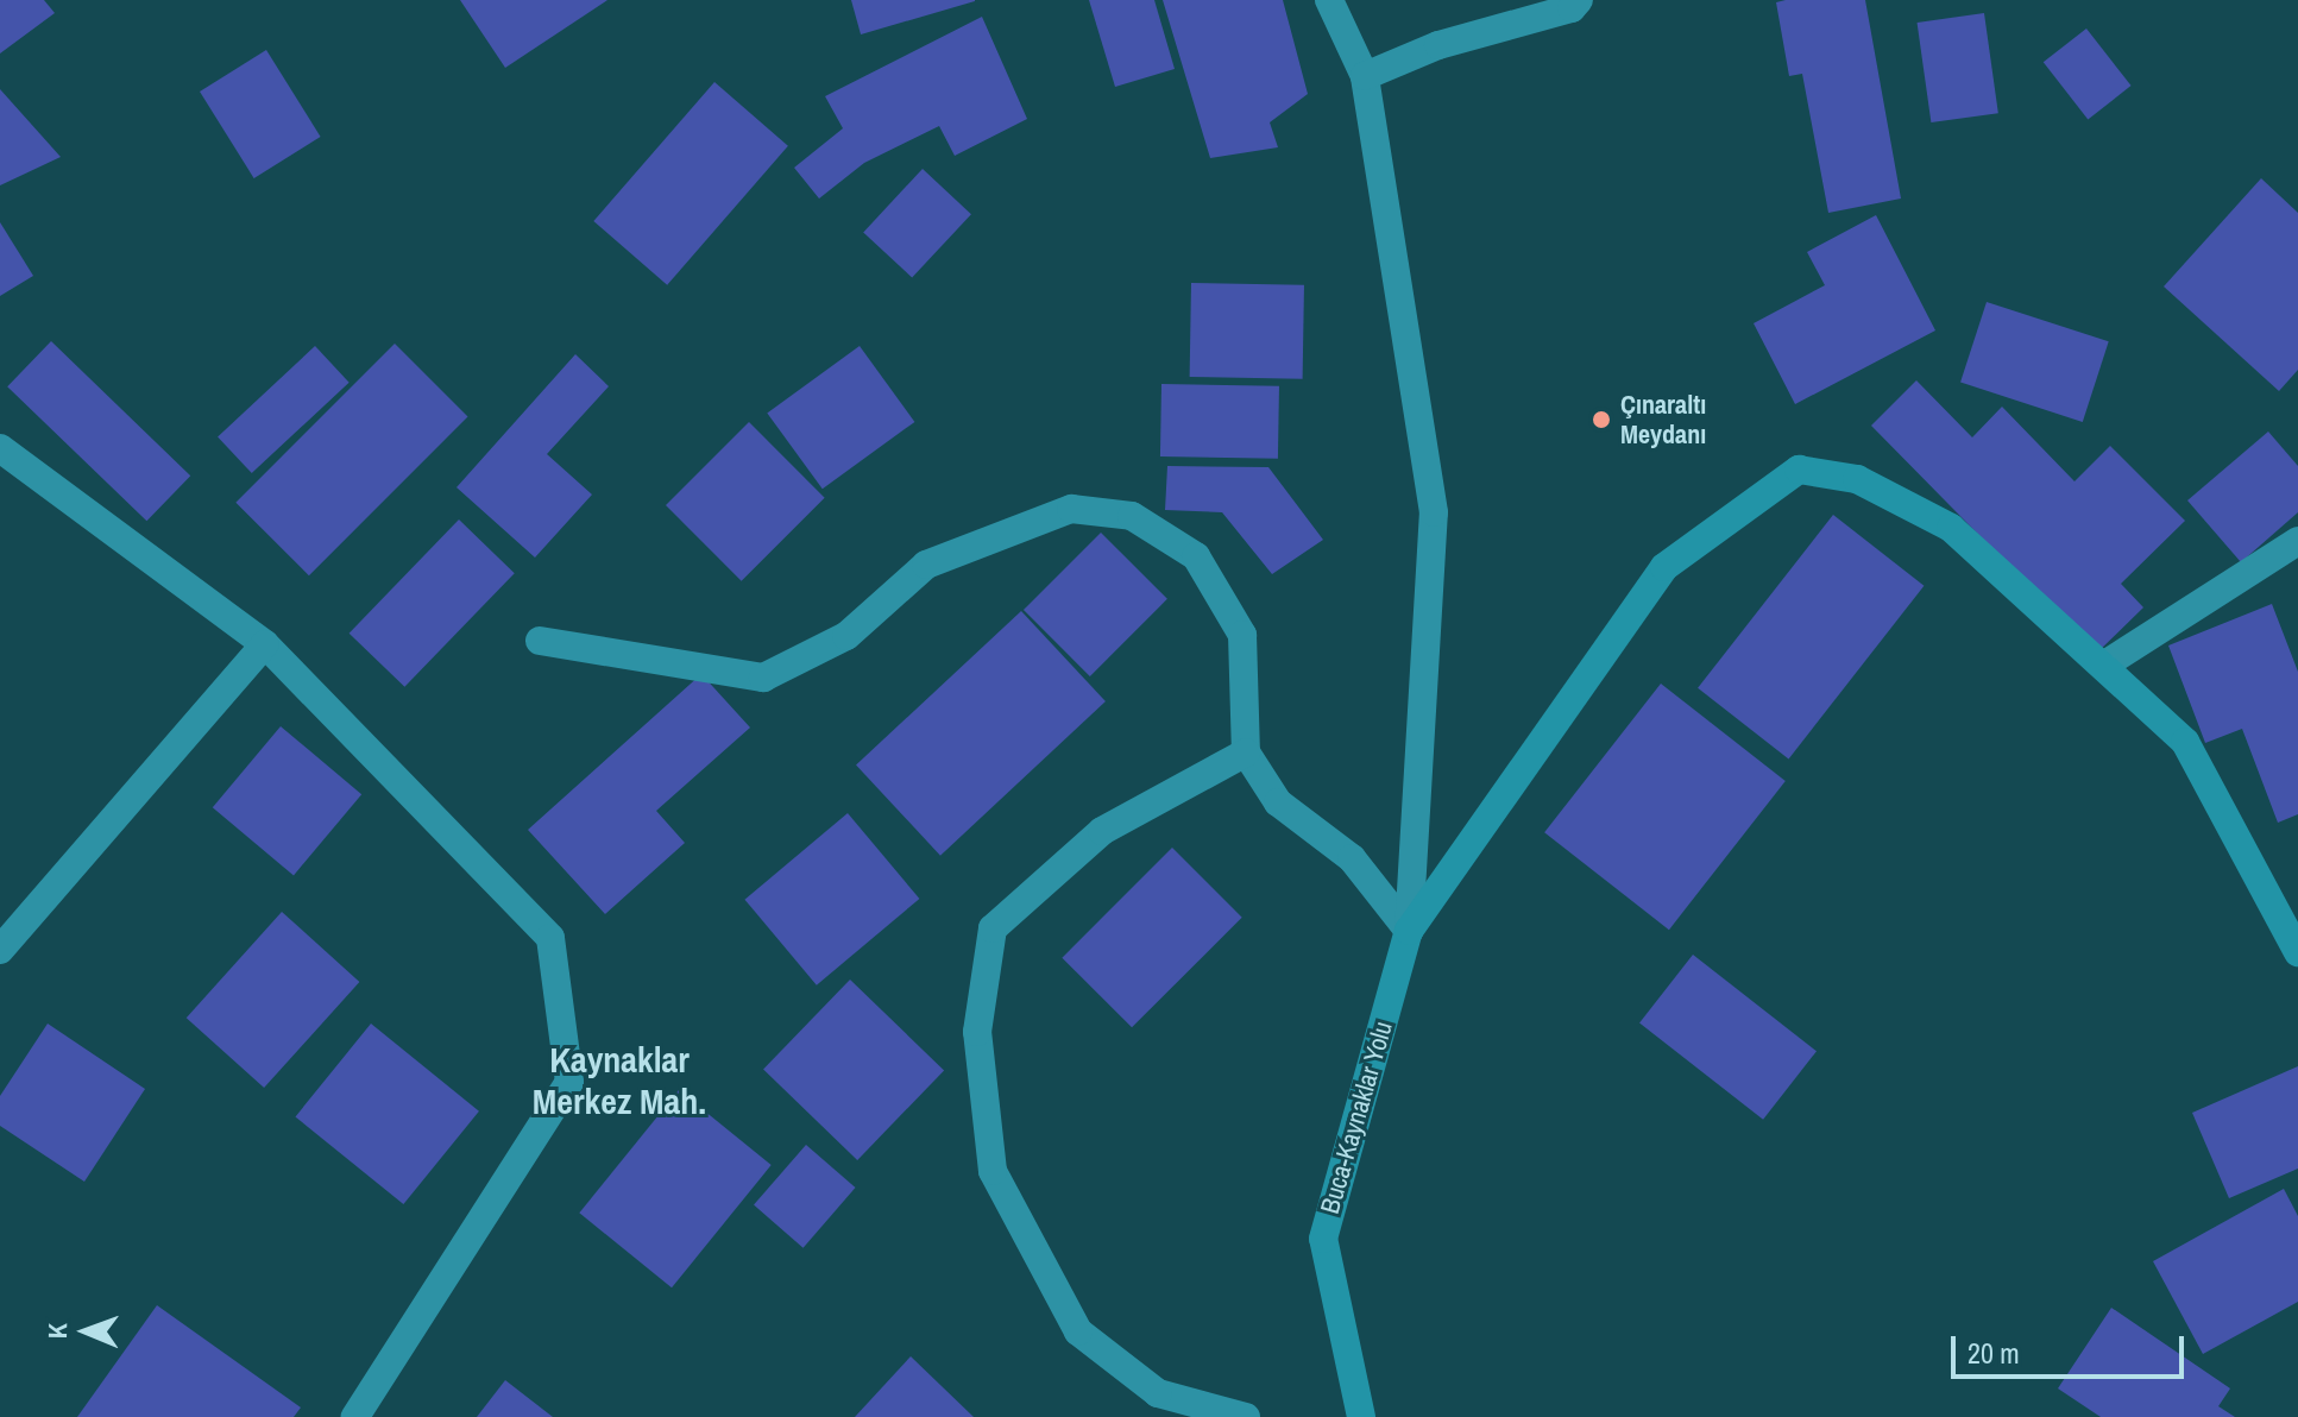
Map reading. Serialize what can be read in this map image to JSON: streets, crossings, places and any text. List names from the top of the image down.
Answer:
{
  "streets": {
    "street": ["Buca-Kaynaklar Yolu"]
  },
  "districts": ["Kaynaklar Merkez Mah."],
  "places": ["Çınaraltı Meydanı"],
  "scale_bar": "20 m",
  "north": "left"
}
